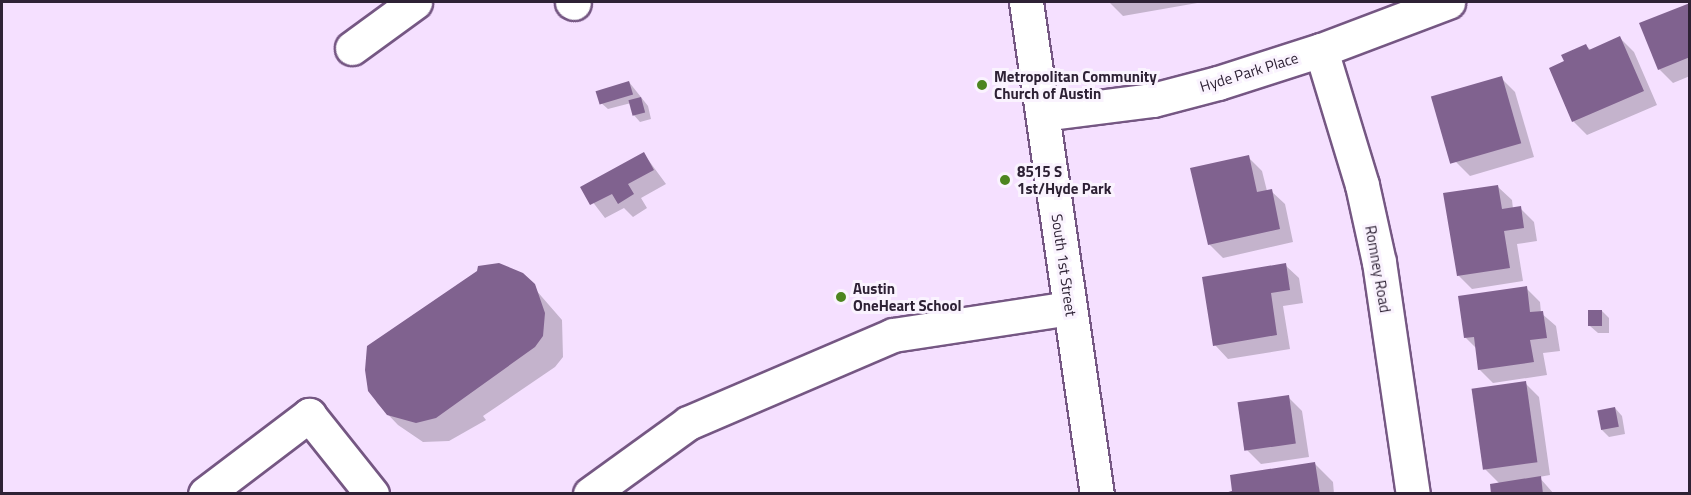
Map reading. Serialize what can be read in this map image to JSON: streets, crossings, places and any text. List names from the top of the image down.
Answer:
{
  "streets": {
    "street": ["Hyde Park Place", "South 1st Street", "Romney Road"]
  },
  "crossings": [
    ["Hyde Park Place", "South 1st Street"],
    ["Hyde Park Place", "Romney Road"]
  ],
  "places": ["Metropolitan Community Church of Austin", "8515 S 1st/Hyde Park", "Austin OneHeart School"]
}
